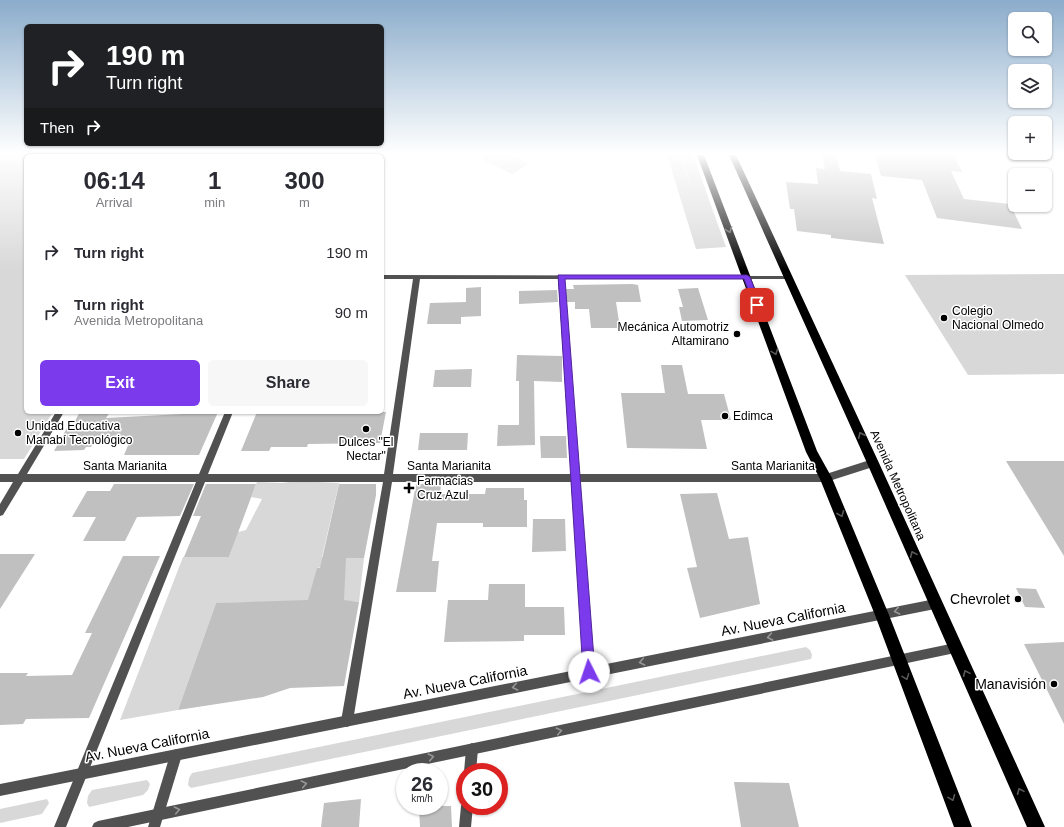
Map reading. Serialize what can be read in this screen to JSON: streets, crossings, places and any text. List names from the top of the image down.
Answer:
{
  "streets": {
    "highway": ["Avenida Metropolitana"],
    "street": ["Santa Marianita", "Av. Nueva California"]
  },
  "crossings": [
    ["Santa Marianita", "Avenida Metropolitana"],
    ["Avenida Metropolitana", "Av. Nueva California"]
  ],
  "places": {
    "other": [
      "Colegio Nacional Olmedo",
      "Mecánica Automotriz Altamirano",
      "Edimca",
      "Dulces \"El Nectar\"",
      "Unidad Educativa Manabí Tecnológico",
      "Chevrolet",
      "Manavisión"
    ],
    "health": ["Farmacias Cruz Azul"]
  },
  "page": {
    "map_buttons": ["+", "−"],
    "turn": ["190 m", "Turn right"],
    "then": "Then",
    "eta": [
      "06:14",
      "Arrival",
      "1",
      "min",
      "300",
      "m"
    ],
    "list": [
      {
        "name": "Turn right",
        "value": "190 m"
      },
      {
        "name": "Turn right",
        "note": "Avenida Metropolitana",
        "value": "90 m"
      }
    ],
    "buttons": ["Exit", "Share"],
    "speed": "26 km/h",
    "limit": "30"
  }
}
